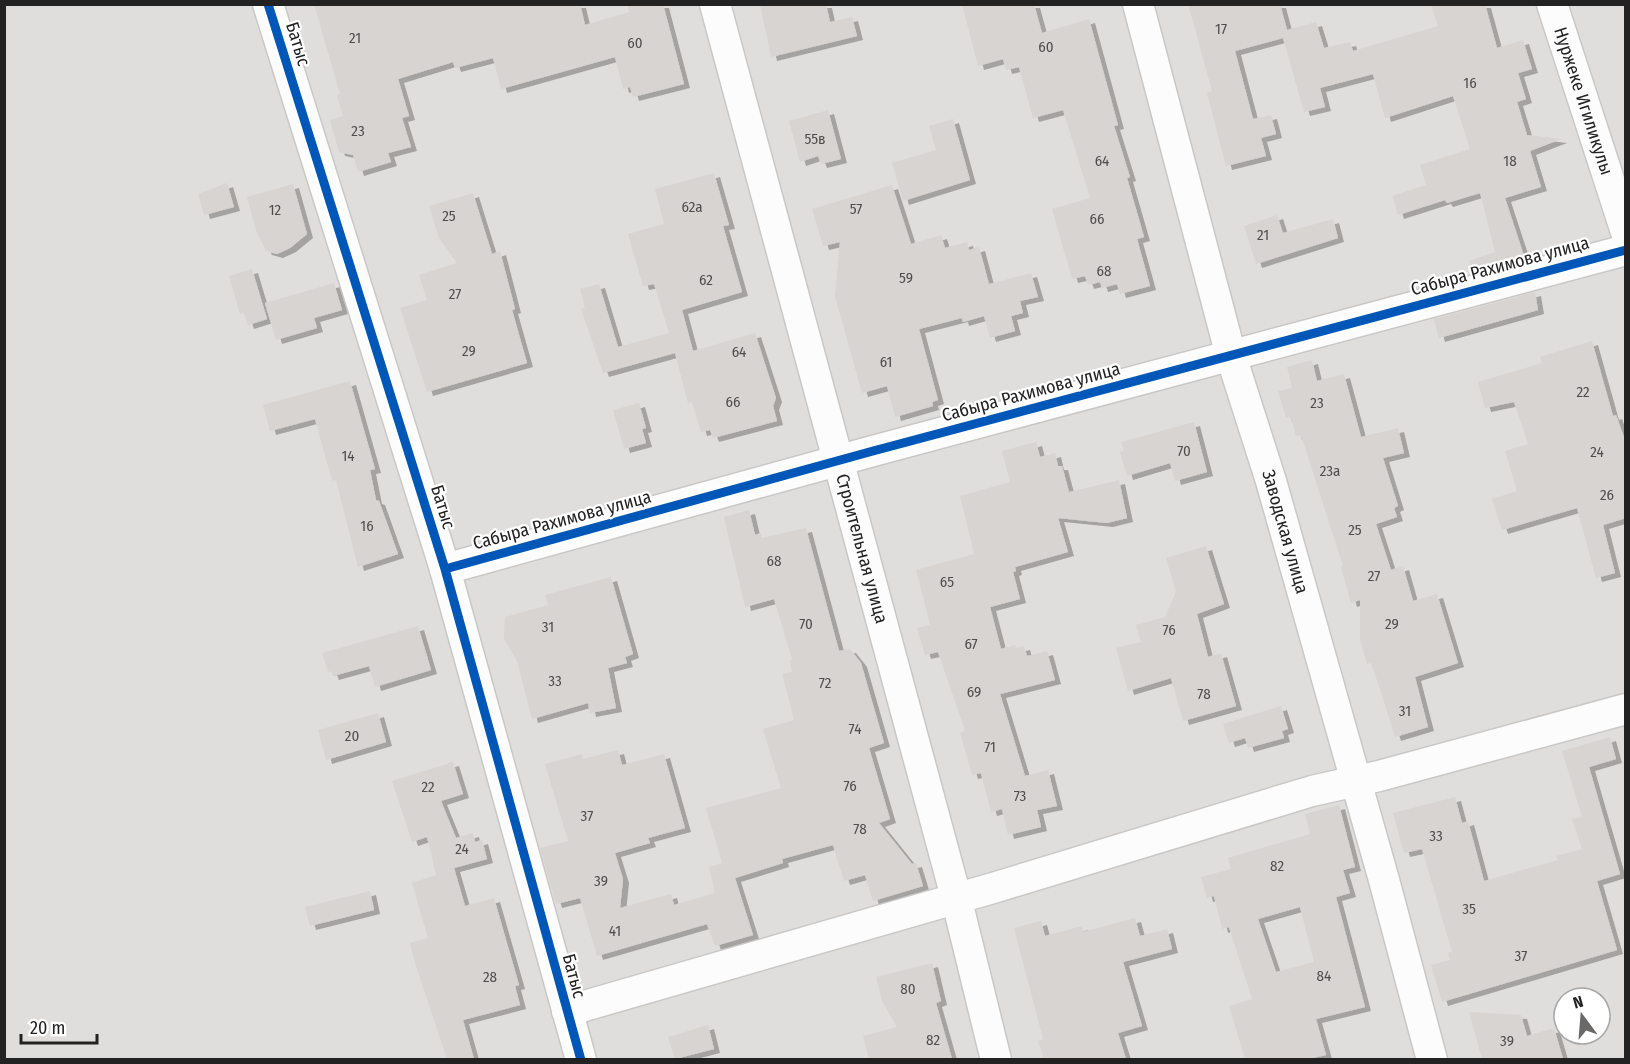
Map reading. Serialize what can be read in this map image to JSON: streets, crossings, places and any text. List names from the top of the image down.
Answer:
{
  "streets": {
    "street": [
      "Батыс",
      "Нуржеке Игиликулы",
      "Сабыра Рахимова улица",
      "Заводская улица",
      "Строительная улица"
    ]
  },
  "crossings": [
    ["Батыс", "Сабыра Рахимова улица"],
    ["Сабыра Рахимова улица", "Заводская улица"],
    ["Сабыра Рахимова улица", "Строительная улица"]
  ],
  "house_numbers": [
    "17",
    "21",
    "60",
    "60",
    "16",
    "23",
    "55в",
    "64",
    "18",
    "62а",
    "57",
    "12",
    "25",
    "66",
    "21",
    "68",
    "59",
    "62",
    "27",
    "29",
    "64",
    "61",
    "22",
    "66",
    "23",
    "70",
    "24",
    "14",
    "23а",
    "26",
    "16",
    "25",
    "68",
    "27",
    "65",
    "70",
    "29",
    "31",
    "76",
    "67",
    "33",
    "72",
    "69",
    "78",
    "31",
    "74",
    "20",
    "71",
    "76",
    "22",
    "73",
    "37",
    "78",
    "33",
    "24",
    "82",
    "39",
    "35",
    "41",
    "37",
    "84",
    "28",
    "80",
    "82",
    "39"
  ],
  "scale_bar": "20 m",
  "north": "top"
}
